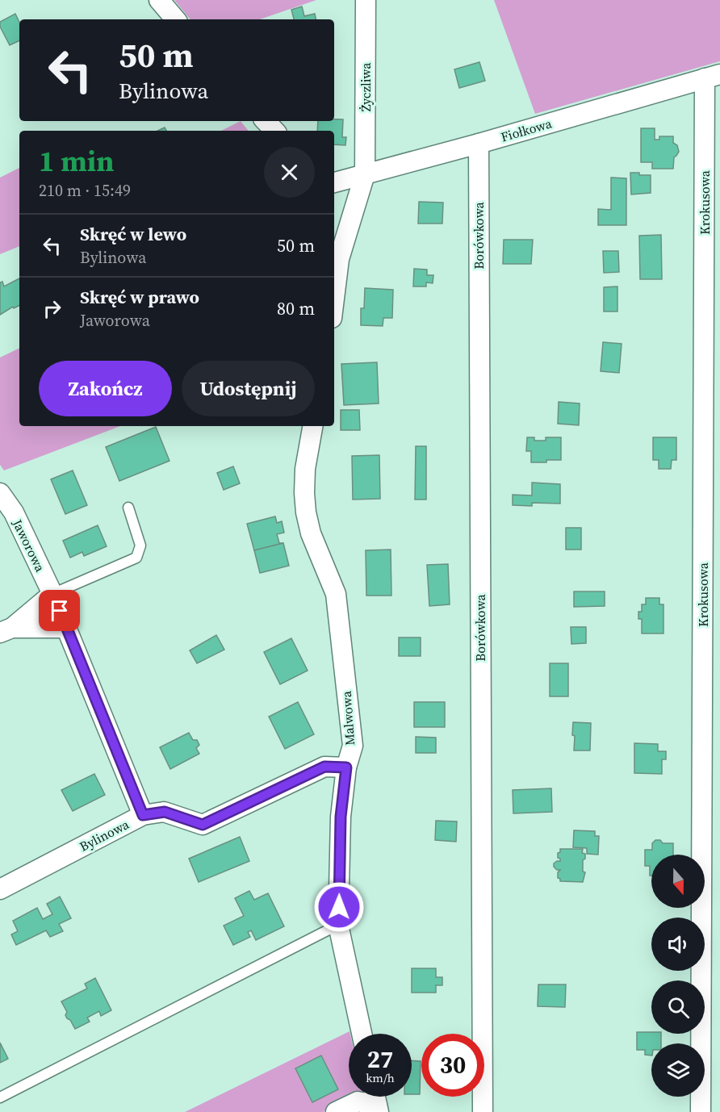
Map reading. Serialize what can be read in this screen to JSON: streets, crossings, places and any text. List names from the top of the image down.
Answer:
{
  "streets": {
    "street": [
      "Życzliwa",
      "Fiołkowa",
      "Krokusowa",
      "Borówkowa",
      "Jaworowa",
      "Malwowa",
      "Bylinowa"
    ]
  },
  "crossings": [
    ["Życzliwa", "Fiołkowa"],
    ["Fiołkowa", "Krokusowa"],
    ["Fiołkowa", "Borówkowa"],
    ["Jaworowa", "Bylinowa"],
    ["Malwowa", "Bylinowa"]
  ],
  "north": "bottom",
  "page": {
    "turn": ["50 m", "Bylinowa"],
    "heading": ["1 min", "210 m · 15:49"],
    "list": [
      {
        "name": "Skręć w lewo",
        "note": "Bylinowa",
        "value": "50 m"
      },
      {
        "name": "Skręć w prawo",
        "note": "Jaworowa",
        "value": "80 m"
      }
    ],
    "buttons": ["Zakończ", "Udostępnij"],
    "speed": "27 km/h",
    "limit": "30"
  }
}
